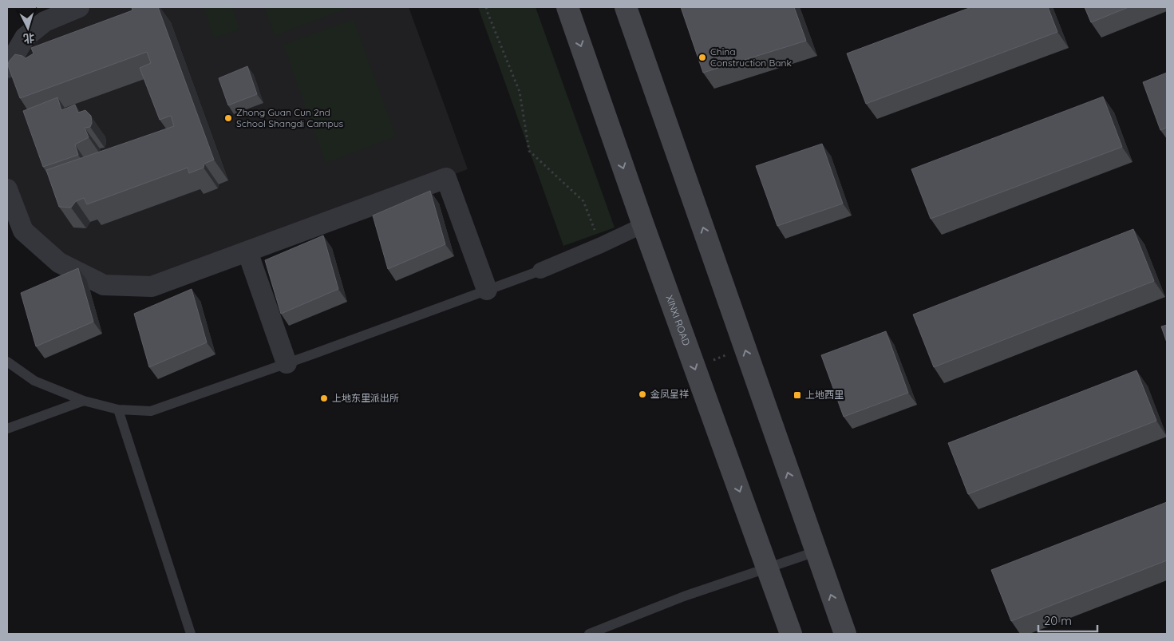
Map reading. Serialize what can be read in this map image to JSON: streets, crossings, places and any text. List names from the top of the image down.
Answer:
{
  "streets": {
    "main road": ["XINXI ROAD"]
  },
  "places": {
    "other": [
      "China Construction Bank",
      "Zhong Guan Cun 2nd School Shangdi Campus",
      "金凤呈祥",
      "上地东里派出所"
    ],
    "transit": ["上地西里"]
  },
  "scale_bar": "20 m",
  "north": "bottom"
}
